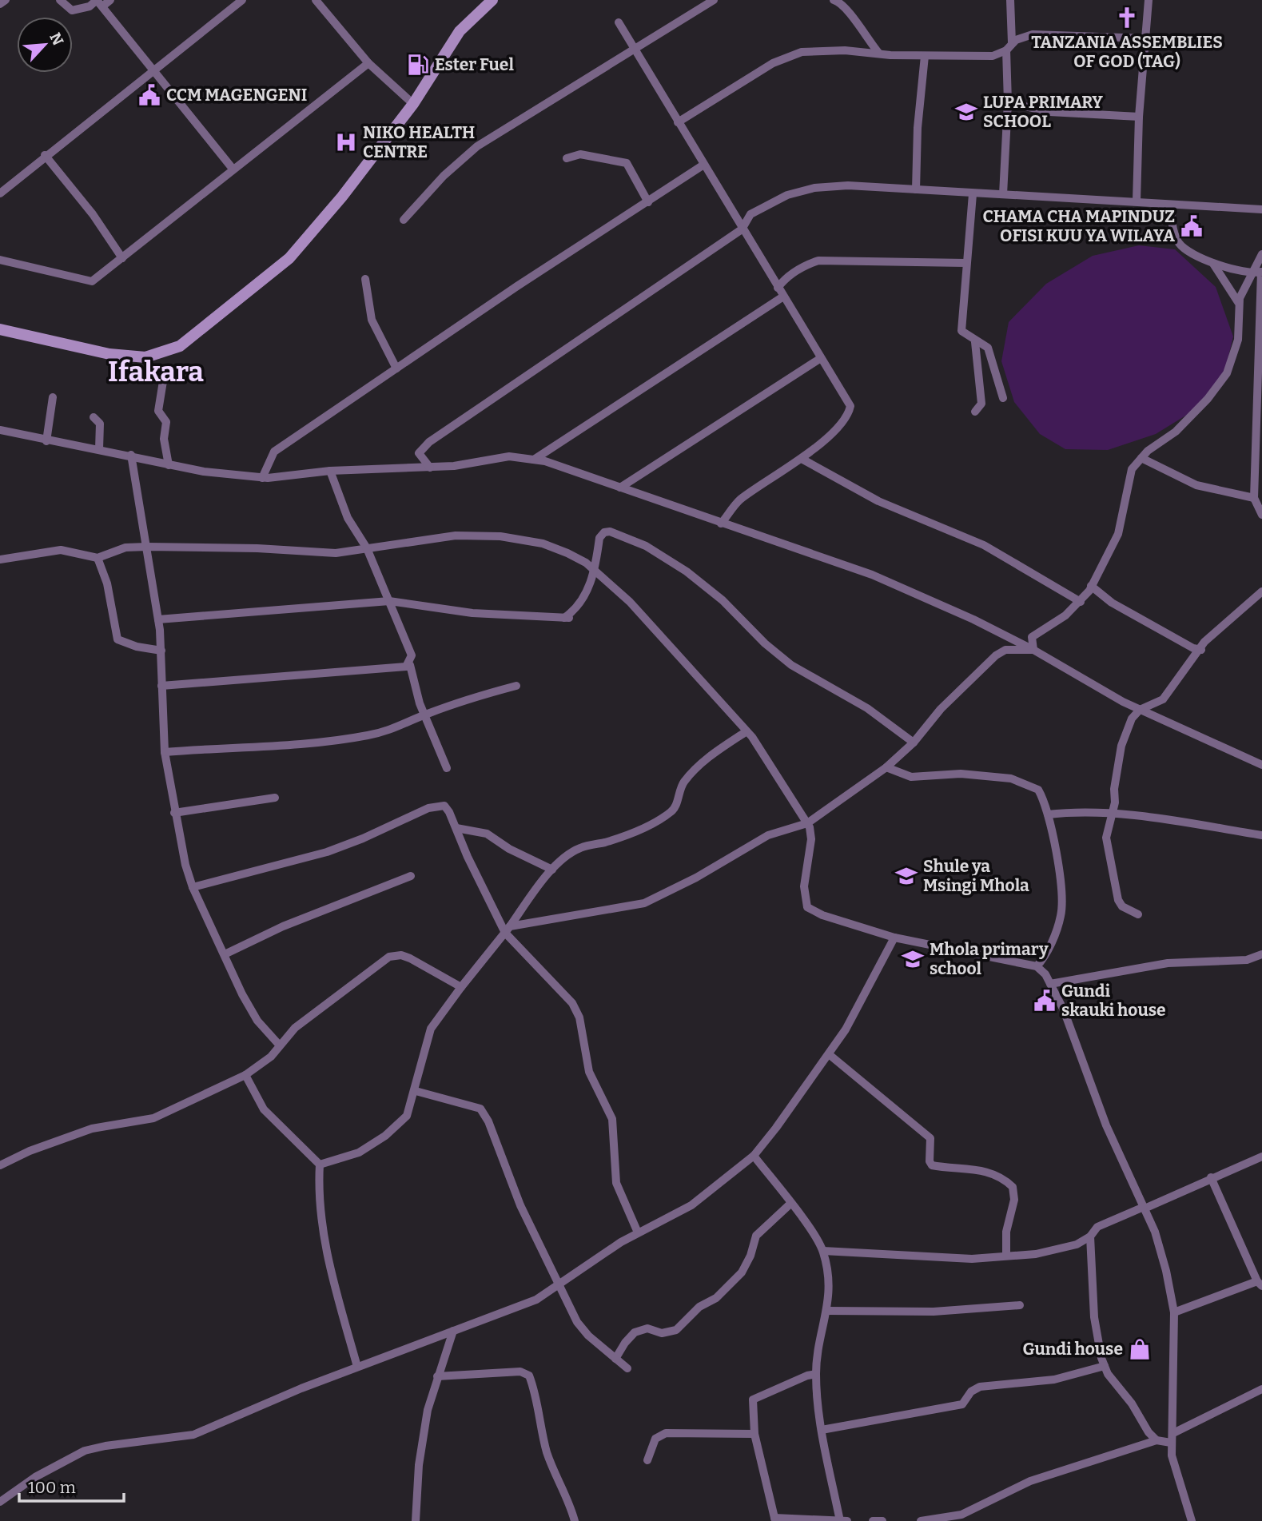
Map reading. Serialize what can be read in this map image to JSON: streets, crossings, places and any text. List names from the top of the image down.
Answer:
{
  "districts": ["Ifakara"],
  "places": {
    "church": ["TANZANIA ASSEMBLIES OF GOD (TAG)"],
    "fuel station": ["Ester Fuel"],
    "public building": ["CCM MAGENGENI", "CHAMA CHA MAPINDUZ OFISI KUU YA WILAYA", "Gundi skauki house"],
    "school or university": ["LUPA PRIMARY SCHOOL", "Shule ya Msingi Mhola", "Mhola primary school"],
    "hospital": ["NIKO HEALTH CENTRE"],
    "shop": ["Gundi house"]
  },
  "scale_bar": "100 m",
  "north": "top right"
}
